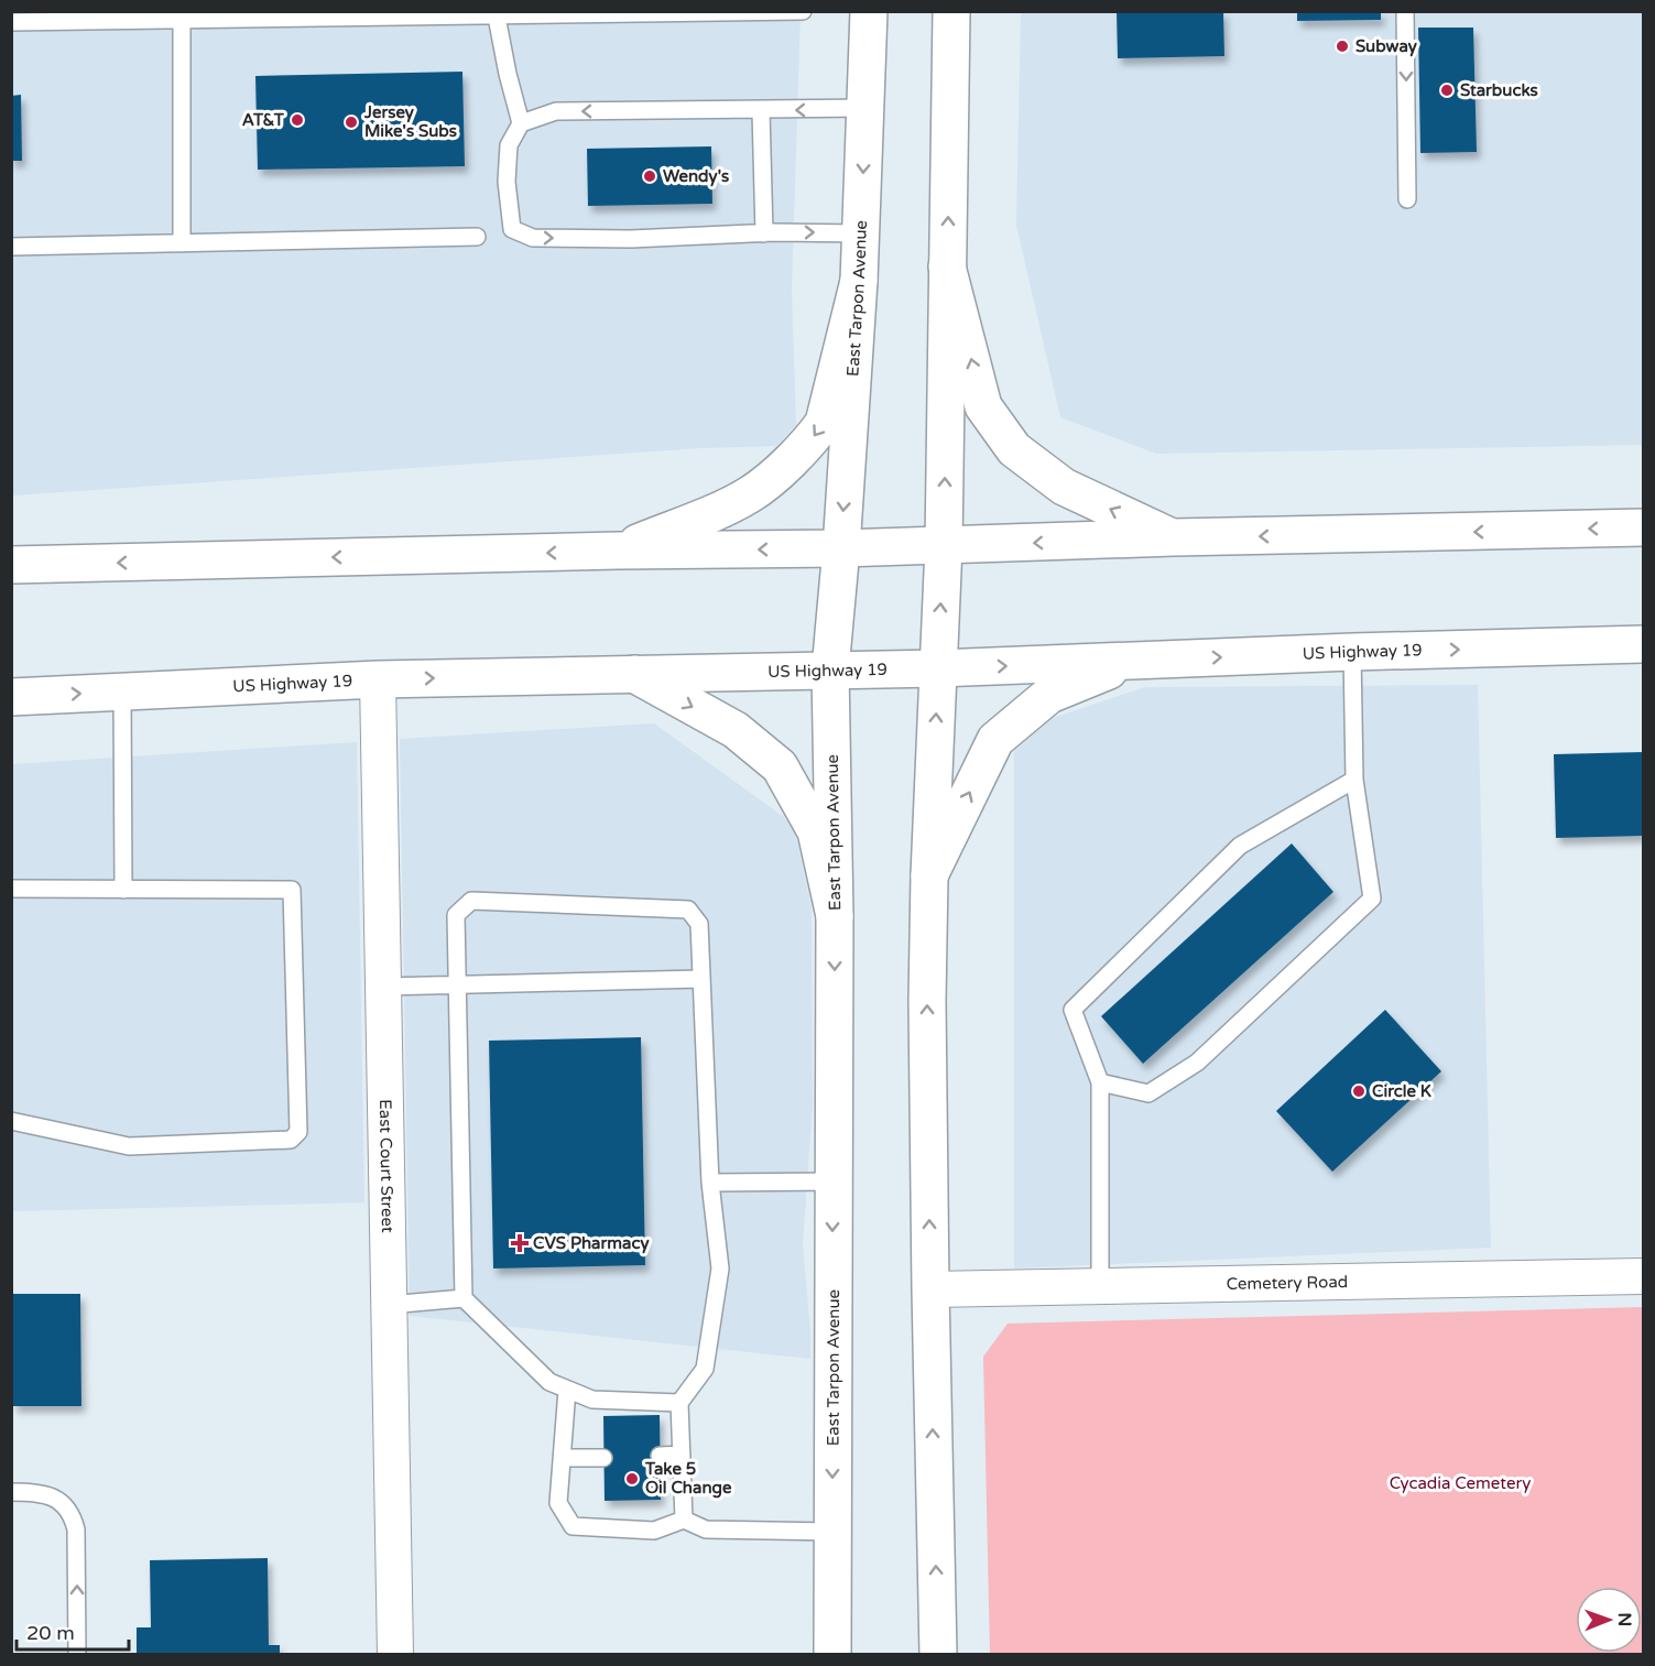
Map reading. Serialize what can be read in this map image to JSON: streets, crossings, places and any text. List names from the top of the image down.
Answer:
{
  "streets": {
    "main road": ["East Tarpon Avenue", "US Highway 19"],
    "street": ["East Court Street", "Cemetery Road"]
  },
  "crossings": [
    ["East Tarpon Avenue", "US Highway 19"],
    ["US Highway 19", "East Court Street"]
  ],
  "parks": ["Cycadia Cemetery"],
  "places": {
    "other": [
      "Subway",
      "Starbucks",
      "AT&T",
      "Jersey Mike's Subs",
      "Wendy's",
      "Circle K",
      "Take 5 Oil Change"
    ],
    "health": ["CVS Pharmacy"]
  },
  "scale_bar": "20 m",
  "north": "right"
}
